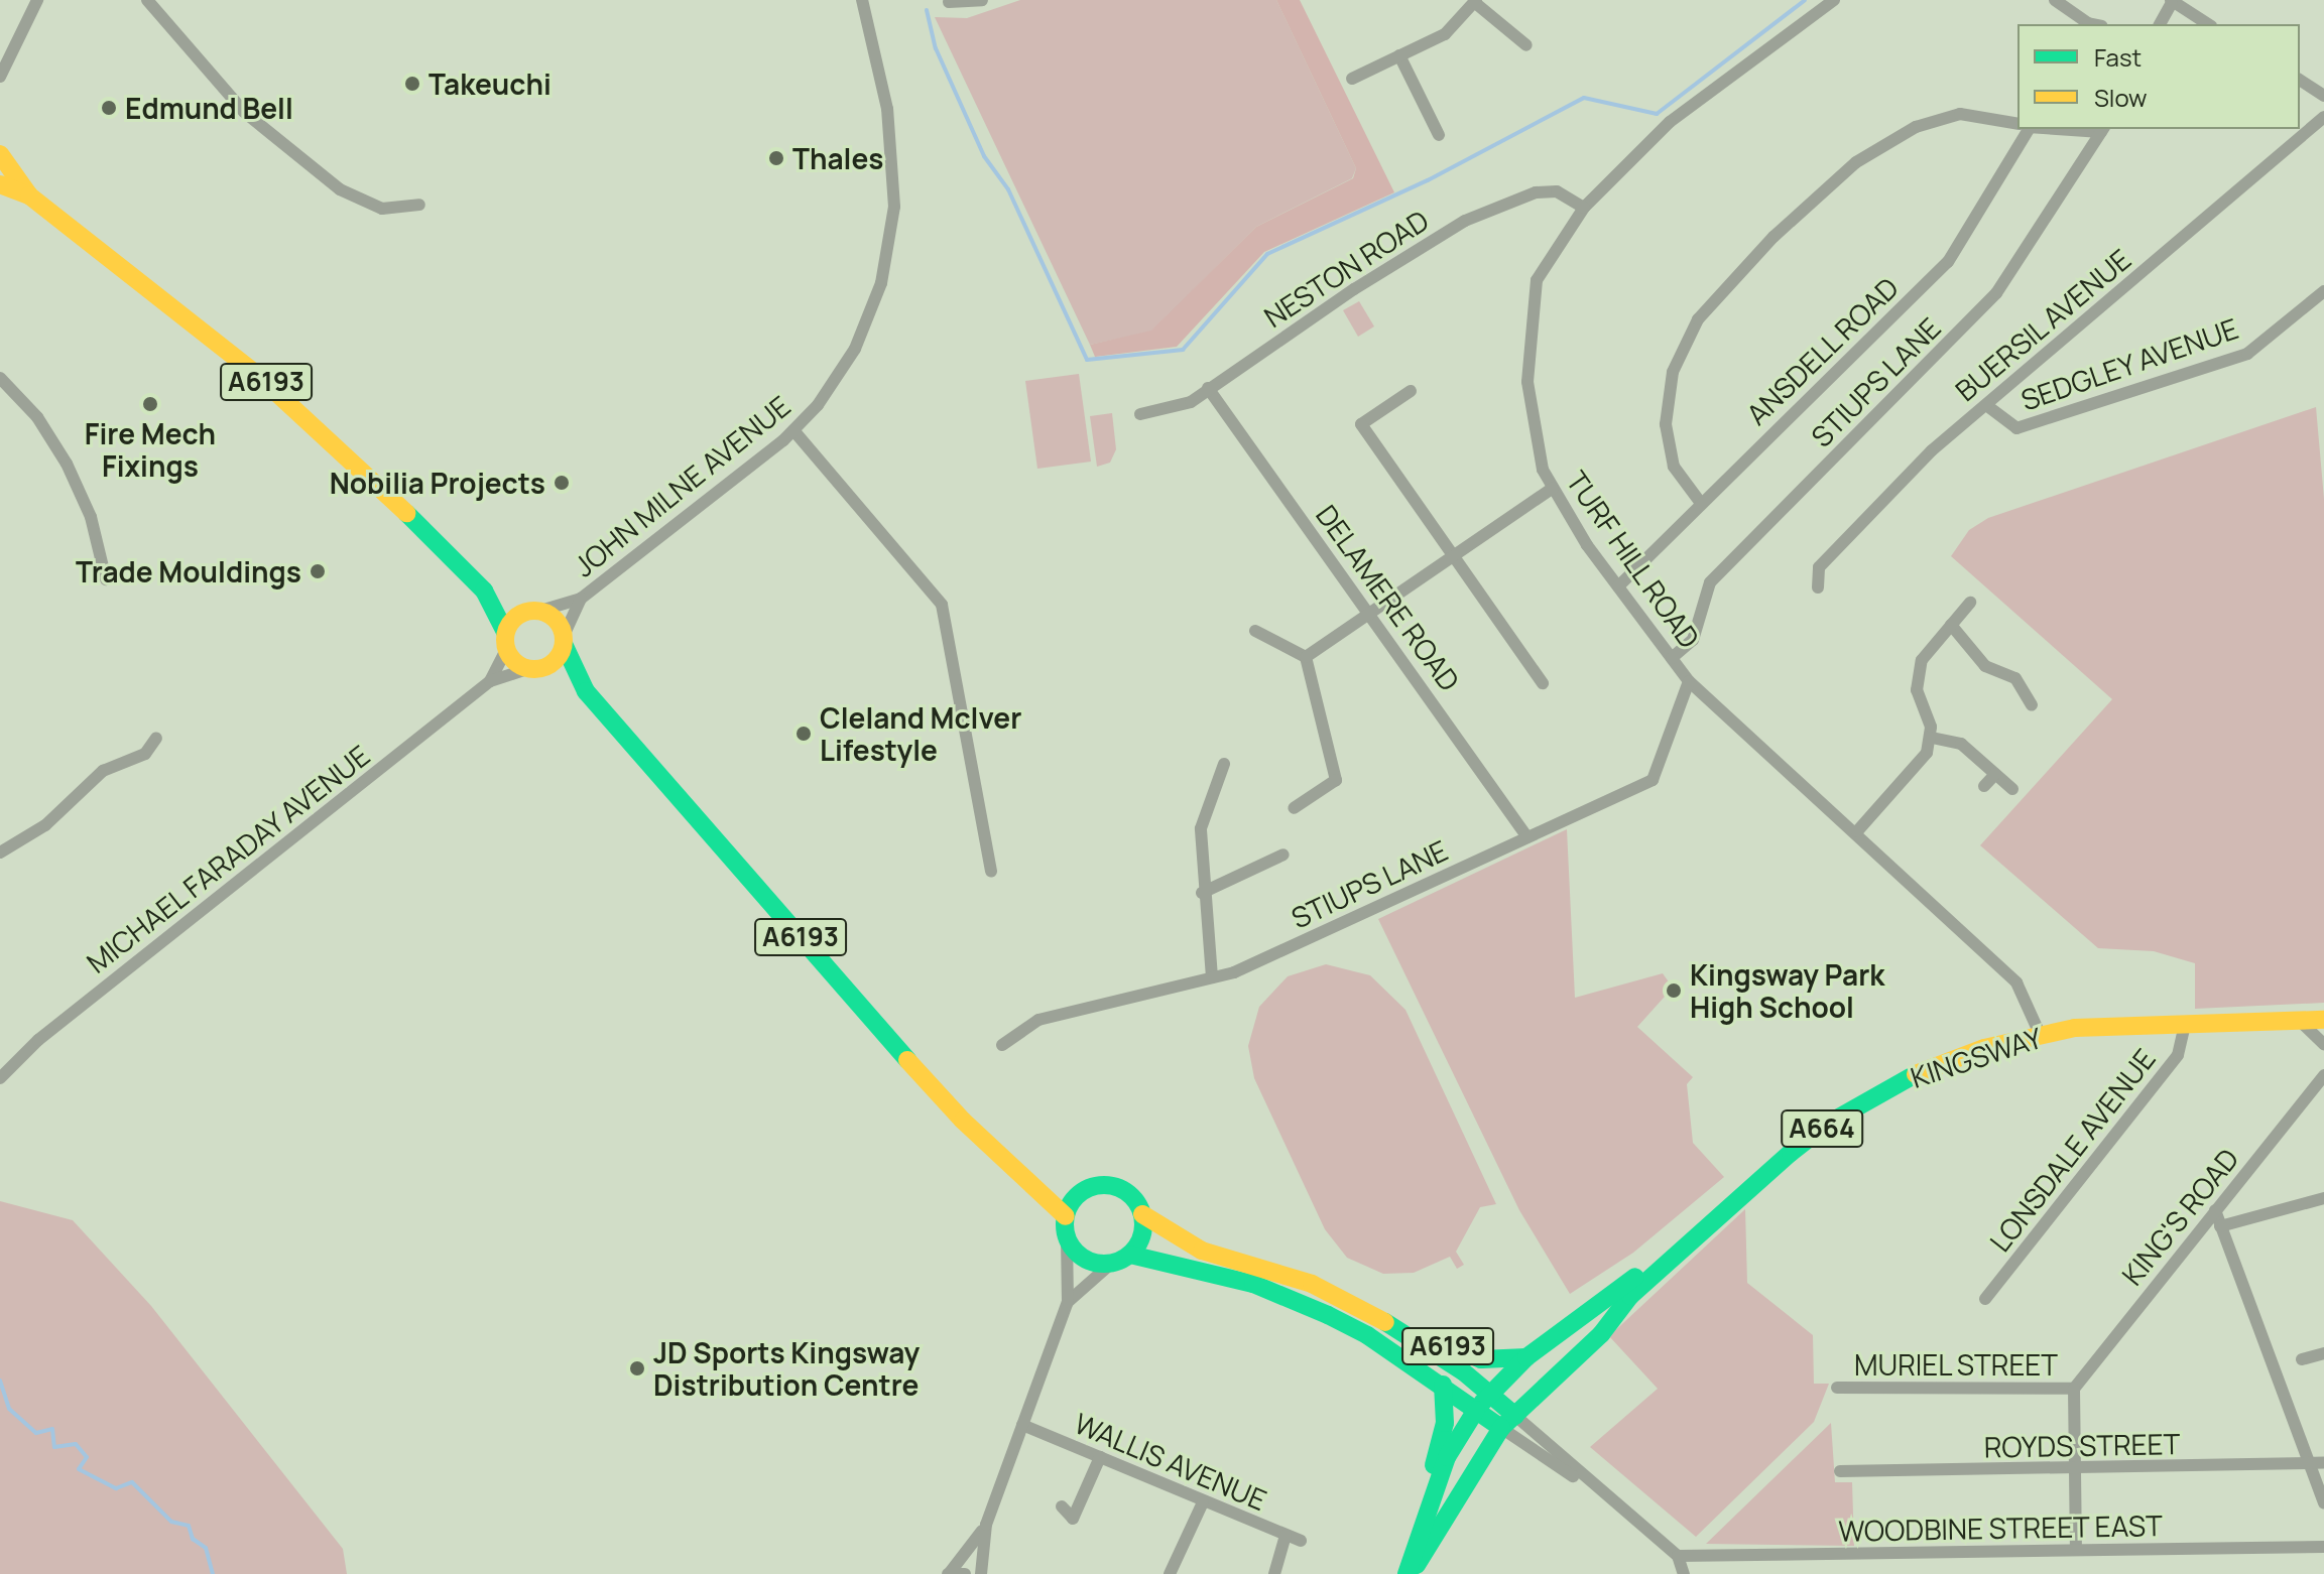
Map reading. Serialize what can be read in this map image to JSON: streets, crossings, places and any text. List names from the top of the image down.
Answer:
{
  "streets": {
    "main road": ["A6193", "KINGSWAY", "A664"],
    "street": [
      "NESTON ROAD",
      "BUERSIL AVENUE",
      "ANSDELL ROAD",
      "SEDGLEY AVENUE",
      "STIUPS LANE",
      "JOHN MILNE AVENUE",
      "TURF HILL ROAD",
      "DELAMERE ROAD",
      "MICHAEL FARADAY AVENUE",
      "LONSDALE AVENUE",
      "KING'S ROAD",
      "MURIEL STREET",
      "ROYDS STREET",
      "WALLIS AVENUE",
      "WOODBINE STREET EAST"
    ]
  },
  "crossings": [
    ["NESTON ROAD", "TURF HILL ROAD"],
    ["NESTON ROAD", "DELAMERE ROAD"],
    ["BUERSIL AVENUE", "SEDGLEY AVENUE"],
    ["ANSDELL ROAD", "TURF HILL ROAD"],
    ["A6193", "JOHN MILNE AVENUE"],
    ["A6193", "KINGSWAY"],
    ["A6193", "A664"],
    ["STIUPS LANE", "TURF HILL ROAD"],
    ["STIUPS LANE", "DELAMERE ROAD"],
    ["TURF HILL ROAD", "KINGSWAY"],
    ["KINGSWAY", "A664"],
    ["KINGSWAY", "LONSDALE AVENUE"],
    ["KING'S ROAD", "MURIEL STREET"]
  ],
  "places": [
    "Takeuchi",
    "Edmund Bell",
    "Thales",
    "Fire Mech Fixings",
    "Nobilia Projects",
    "Trade Mouldings",
    "Cleland McIver Lifestyle",
    "Kingsway Park High School",
    "JD Sports Kingsway Distribution Centre"
  ],
  "legend": ["Fast", "Slow"]
}
